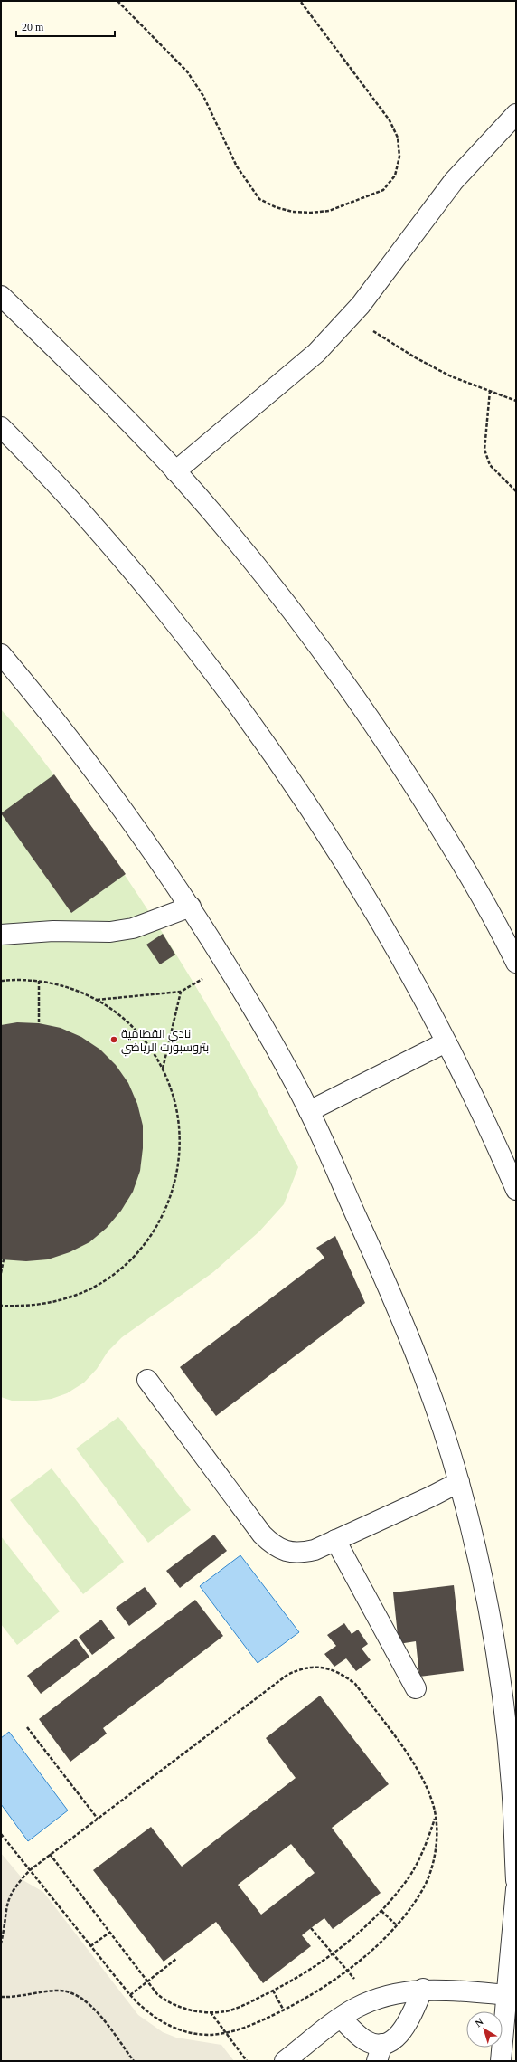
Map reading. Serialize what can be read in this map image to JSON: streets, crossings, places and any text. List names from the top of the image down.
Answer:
{
  "places": ["نادي القطامية بتروسبورت الرياضي"],
  "scale_bar": "20 m",
  "north": "top left"
}
